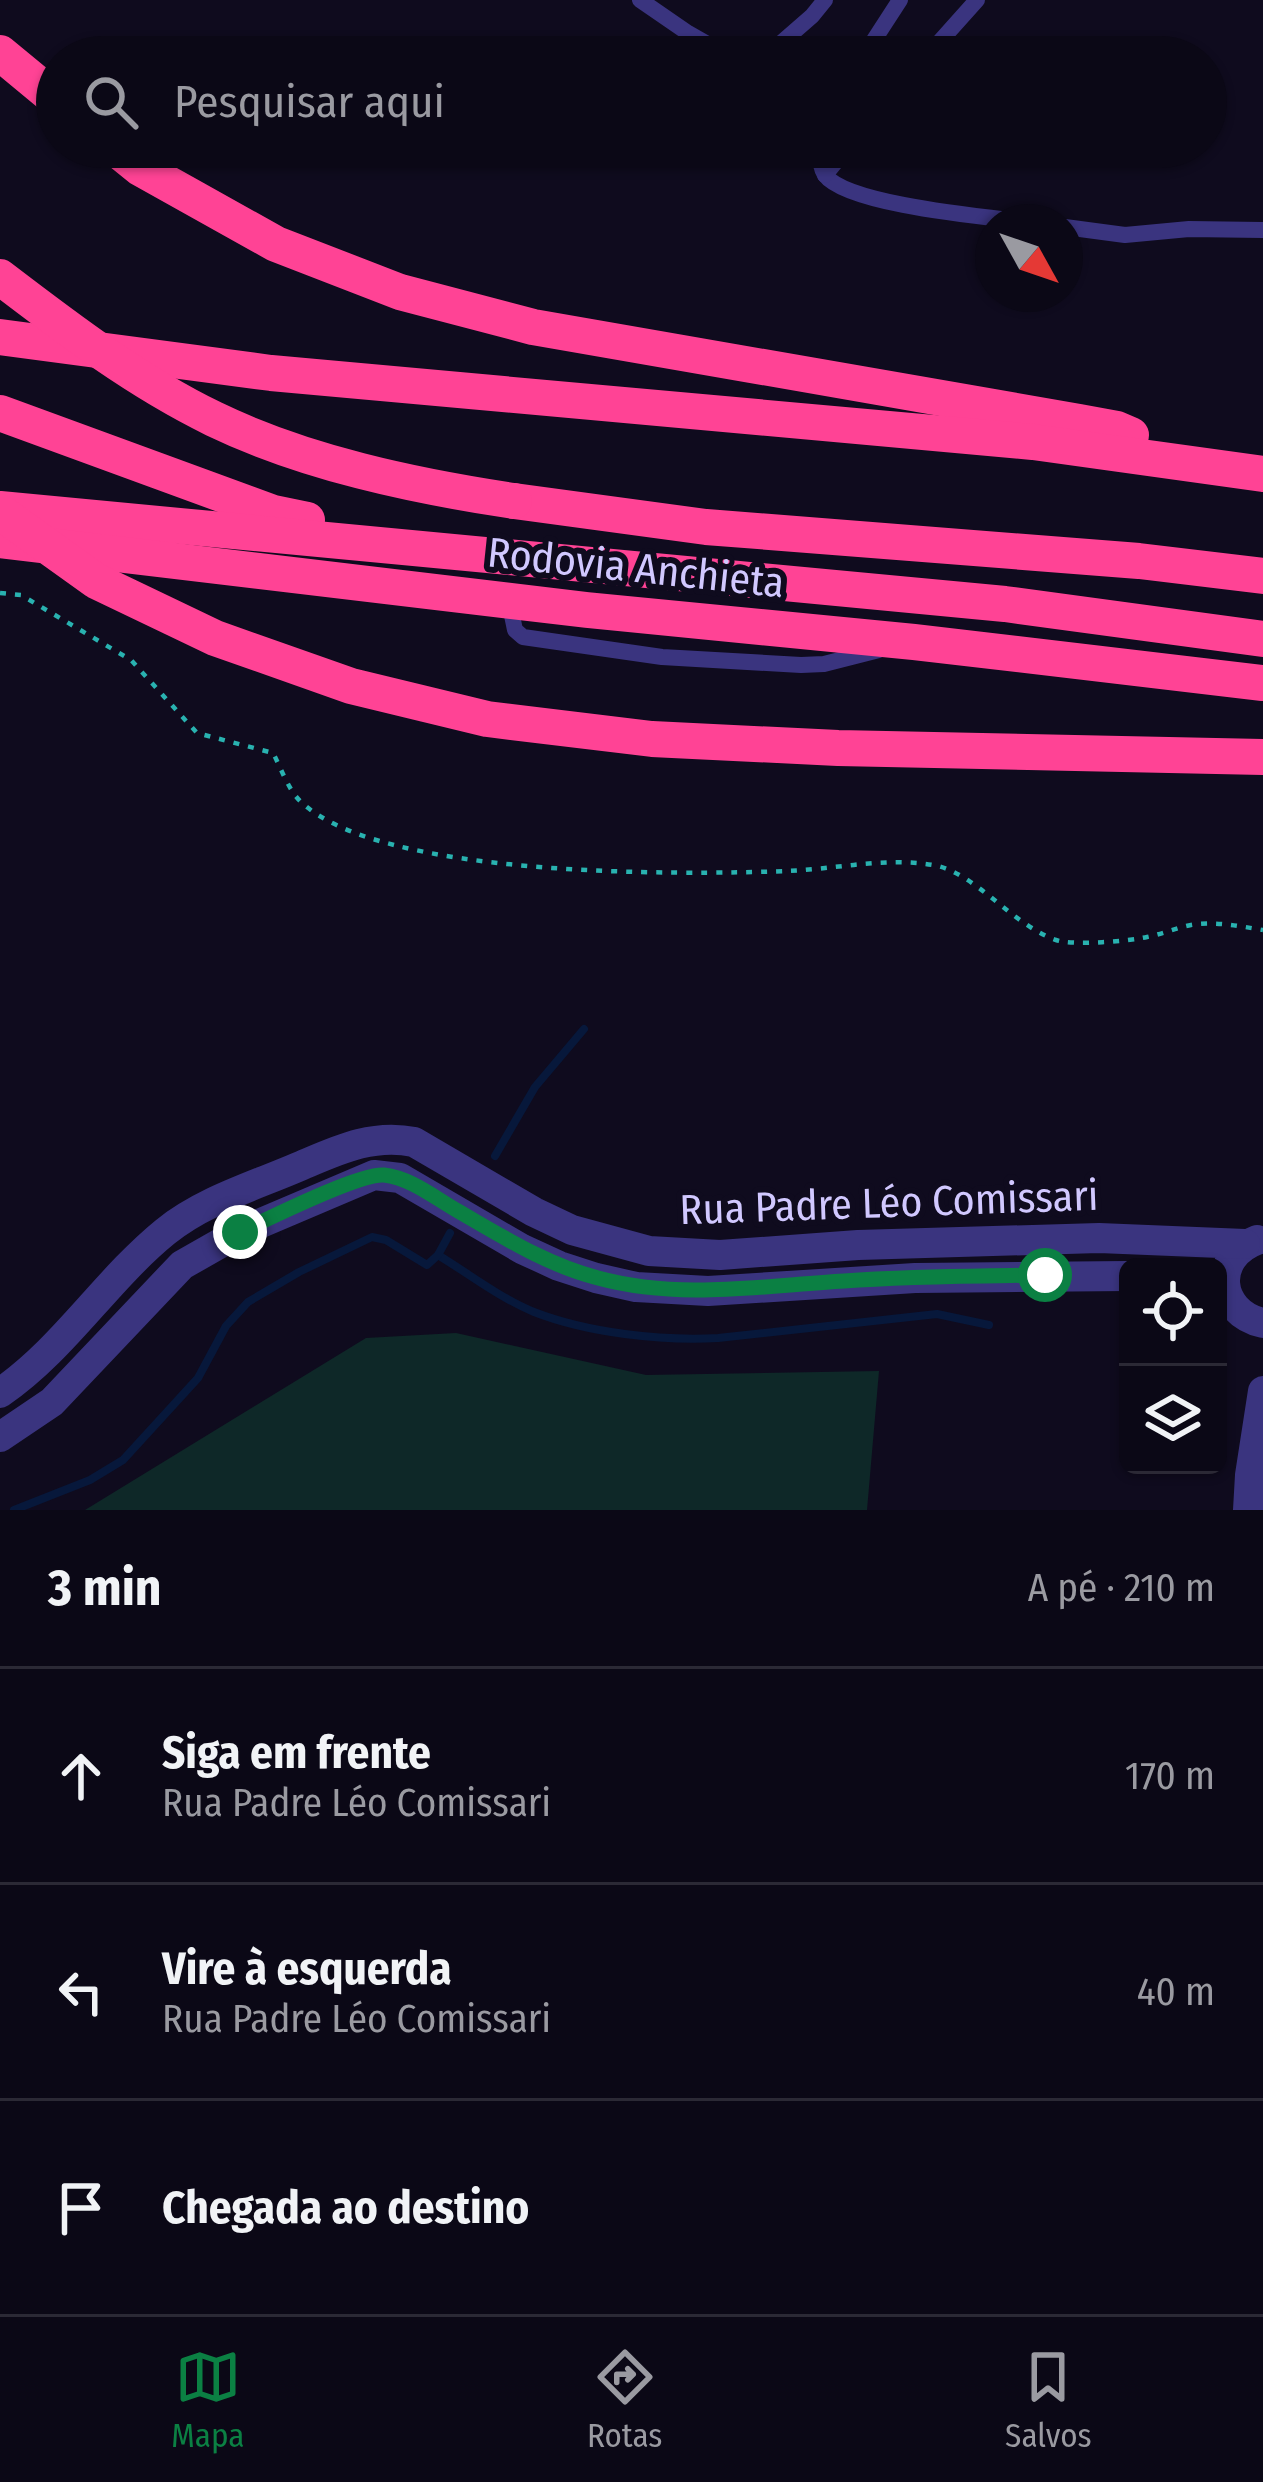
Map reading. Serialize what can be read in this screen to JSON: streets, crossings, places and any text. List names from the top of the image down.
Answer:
{
  "streets": {
    "highway": ["Rodovia Anchieta"],
    "street": ["Rua Padre Léo Comissari"]
  },
  "north": "bottom right",
  "page": {
    "search": "Pesquisar aqui",
    "heading": ["3 min", "A pé · 210 m"],
    "list": [
      ["Siga em frente", "Rua Padre Léo Comissari", "170 m"],
      ["Vire à esquerda", "Rua Padre Léo Comissari", "40 m"],
      "Chegada ao destino"
    ],
    "nav": ["Mapa", "Rotas", "Salvos"]
  }
}
